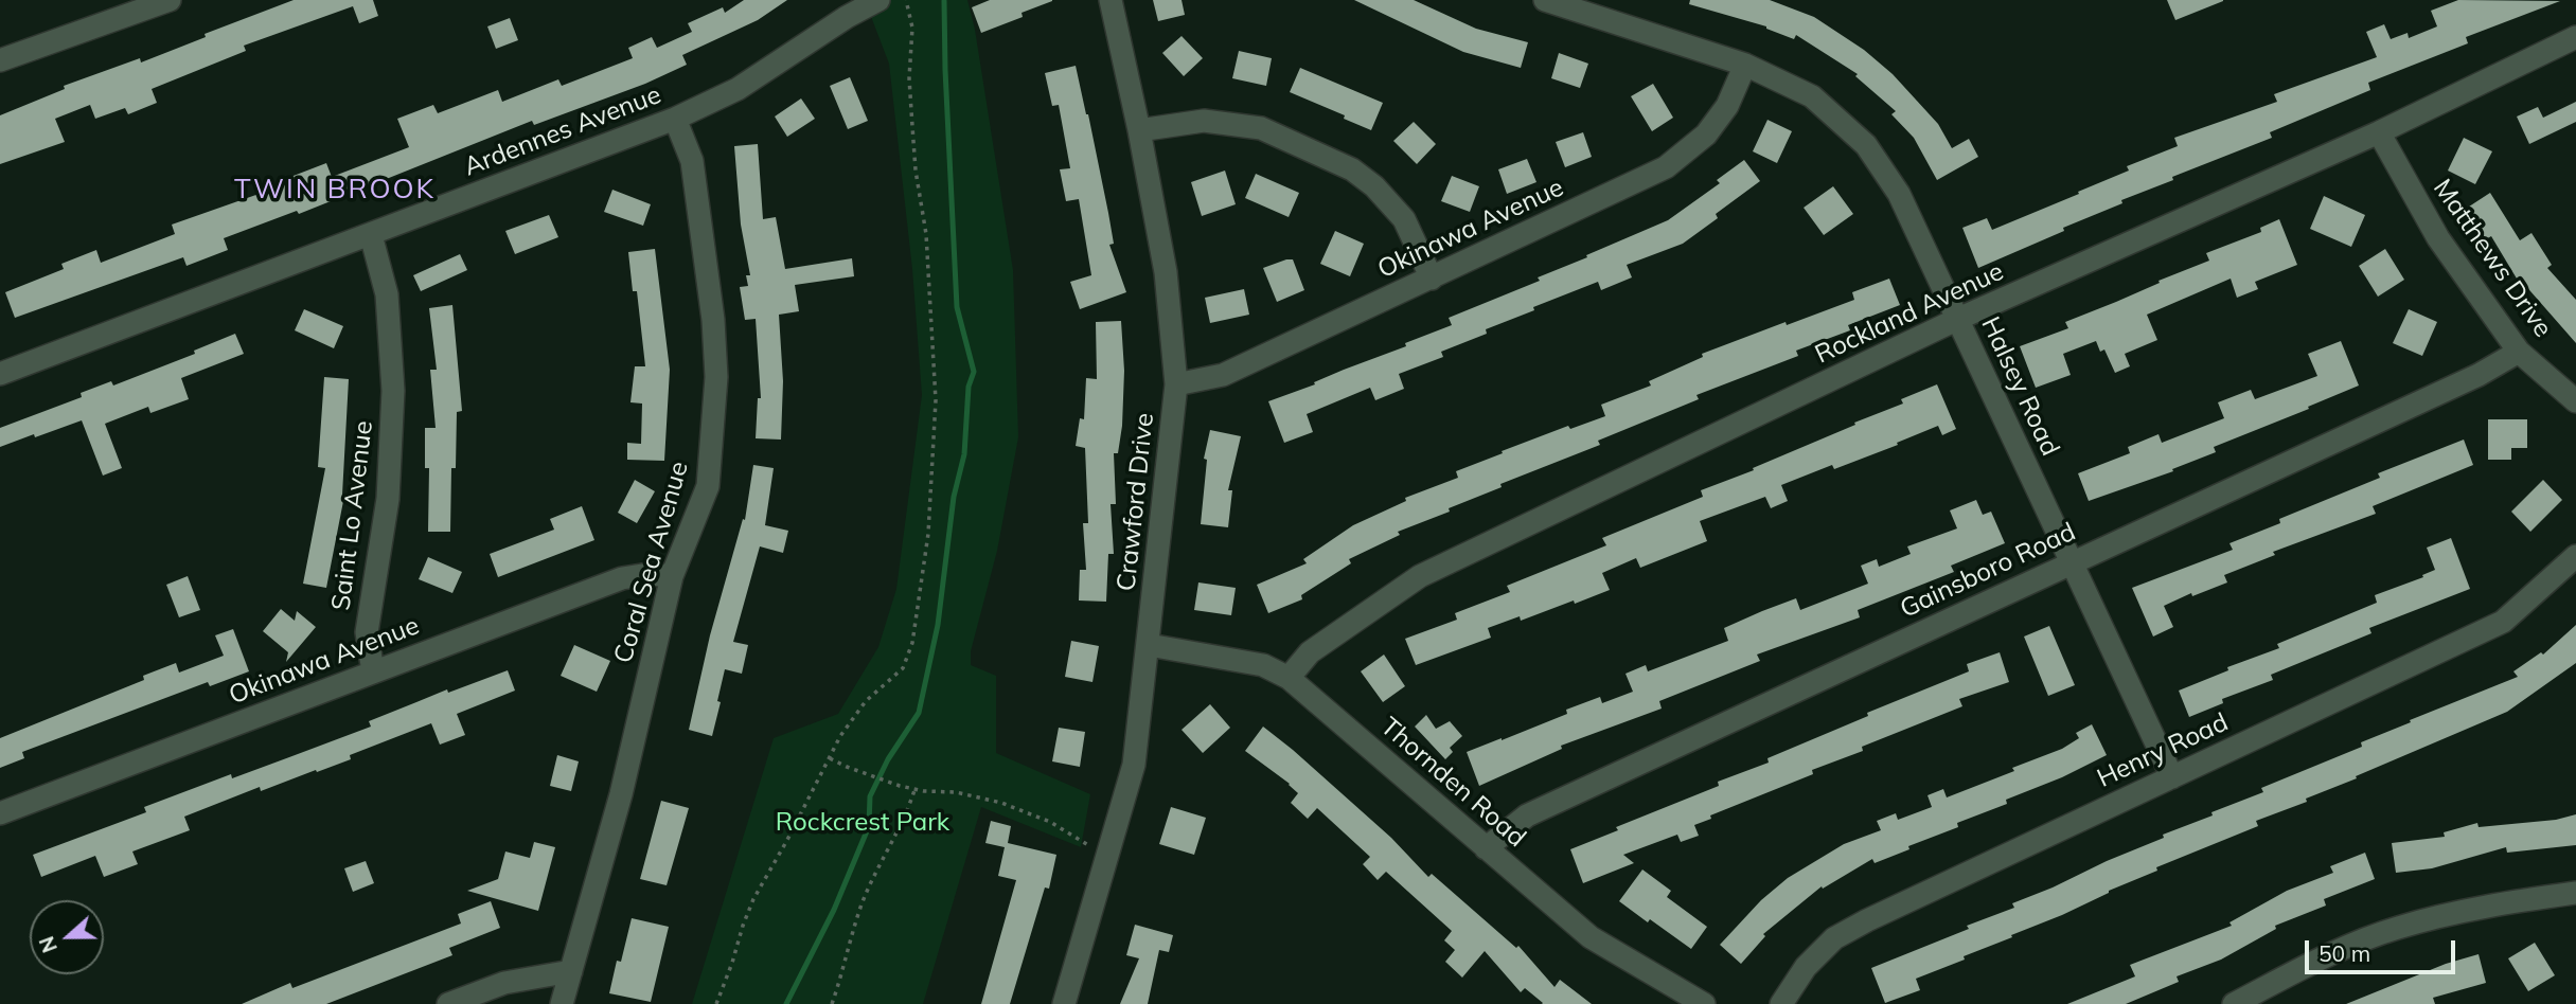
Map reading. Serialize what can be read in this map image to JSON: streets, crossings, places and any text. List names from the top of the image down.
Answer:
{
  "streets": {
    "street": [
      "Ardennes Avenue",
      "Okinawa Avenue",
      "Matthews Drive",
      "Rockland Avenue",
      "Halsey Road",
      "Crawford Drive",
      "Saint Lo Avenue",
      "Coral Sea Avenue",
      "Gainsboro Road",
      "Henry Road",
      "Thornden Road"
    ]
  },
  "crossings": [
    ["Ardennes Avenue", "Saint Lo Avenue"],
    ["Ardennes Avenue", "Coral Sea Avenue"],
    ["Okinawa Avenue", "Halsey Road"],
    ["Okinawa Avenue", "Crawford Drive"],
    ["Okinawa Avenue", "Saint Lo Avenue"],
    ["Okinawa Avenue", "Coral Sea Avenue"],
    ["Matthews Drive", "Rockland Avenue"],
    ["Matthews Drive", "Gainsboro Road"],
    ["Rockland Avenue", "Halsey Road"],
    ["Rockland Avenue", "Thornden Road"],
    ["Halsey Road", "Gainsboro Road"],
    ["Halsey Road", "Henry Road"],
    ["Crawford Drive", "Thornden Road"],
    ["Gainsboro Road", "Thornden Road"]
  ],
  "districts": ["TWIN BROOK"],
  "parks": ["Rockcrest Park"],
  "scale_bar": "50 m",
  "north": "left"
}
